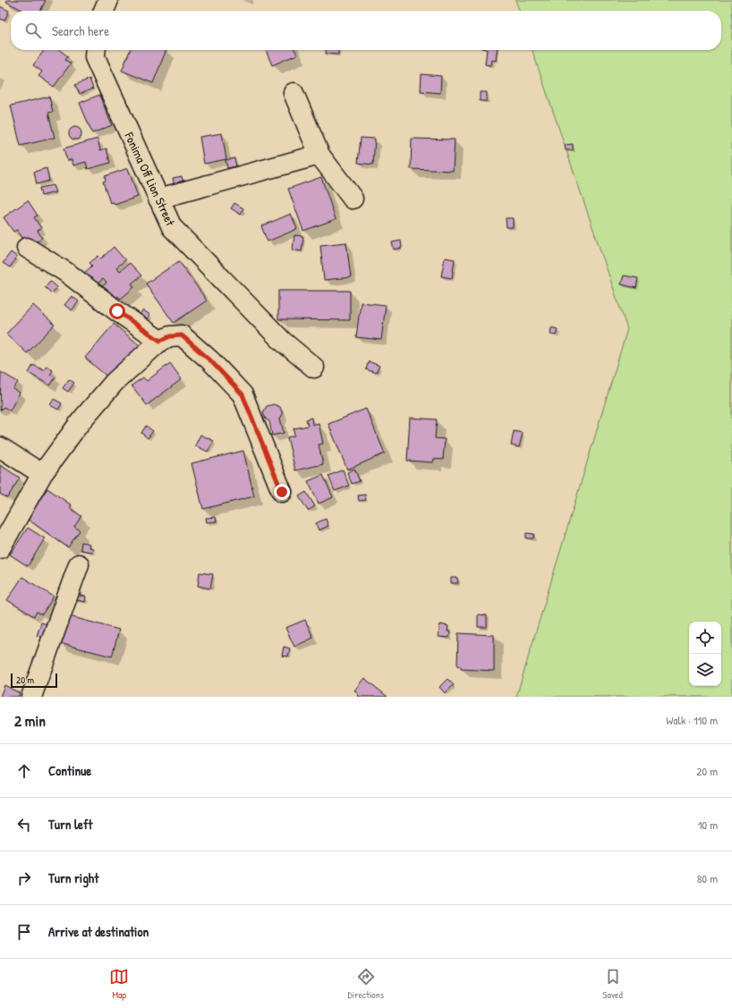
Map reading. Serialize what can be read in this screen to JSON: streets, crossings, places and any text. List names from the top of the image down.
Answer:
{
  "streets": {
    "street": ["Fonima Off Lion Street"]
  },
  "scale_bar": "20 m",
  "page": {
    "search": "Search here",
    "scale": "20 m",
    "heading": ["2 min", "Walk · 110 m"],
    "list": [
      ["Continue", "20 m"],
      ["Turn left", "10 m"],
      ["Turn right", "80 m"],
      "Arrive at destination"
    ],
    "nav": ["Map", "Directions", "Saved"]
  }
}
